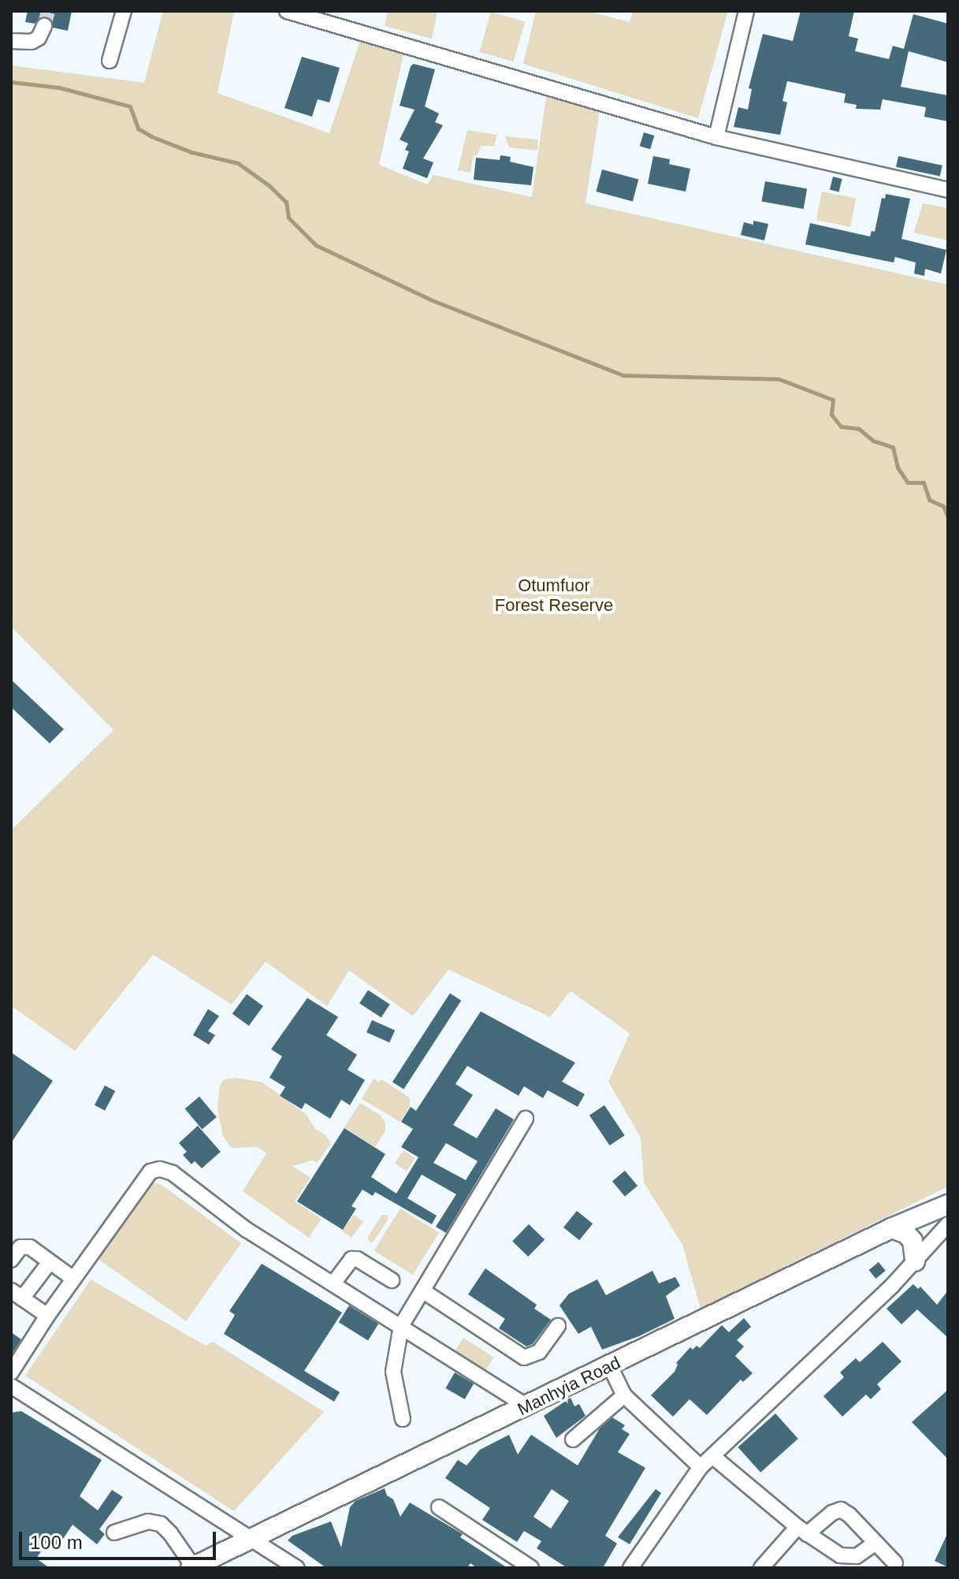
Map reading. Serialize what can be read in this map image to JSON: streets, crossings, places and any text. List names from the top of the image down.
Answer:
{
  "streets": {
    "main road": ["Manhyia Road"]
  },
  "parks": ["Otumfuor Forest Reserve"],
  "scale_bar": "100 m"
}
